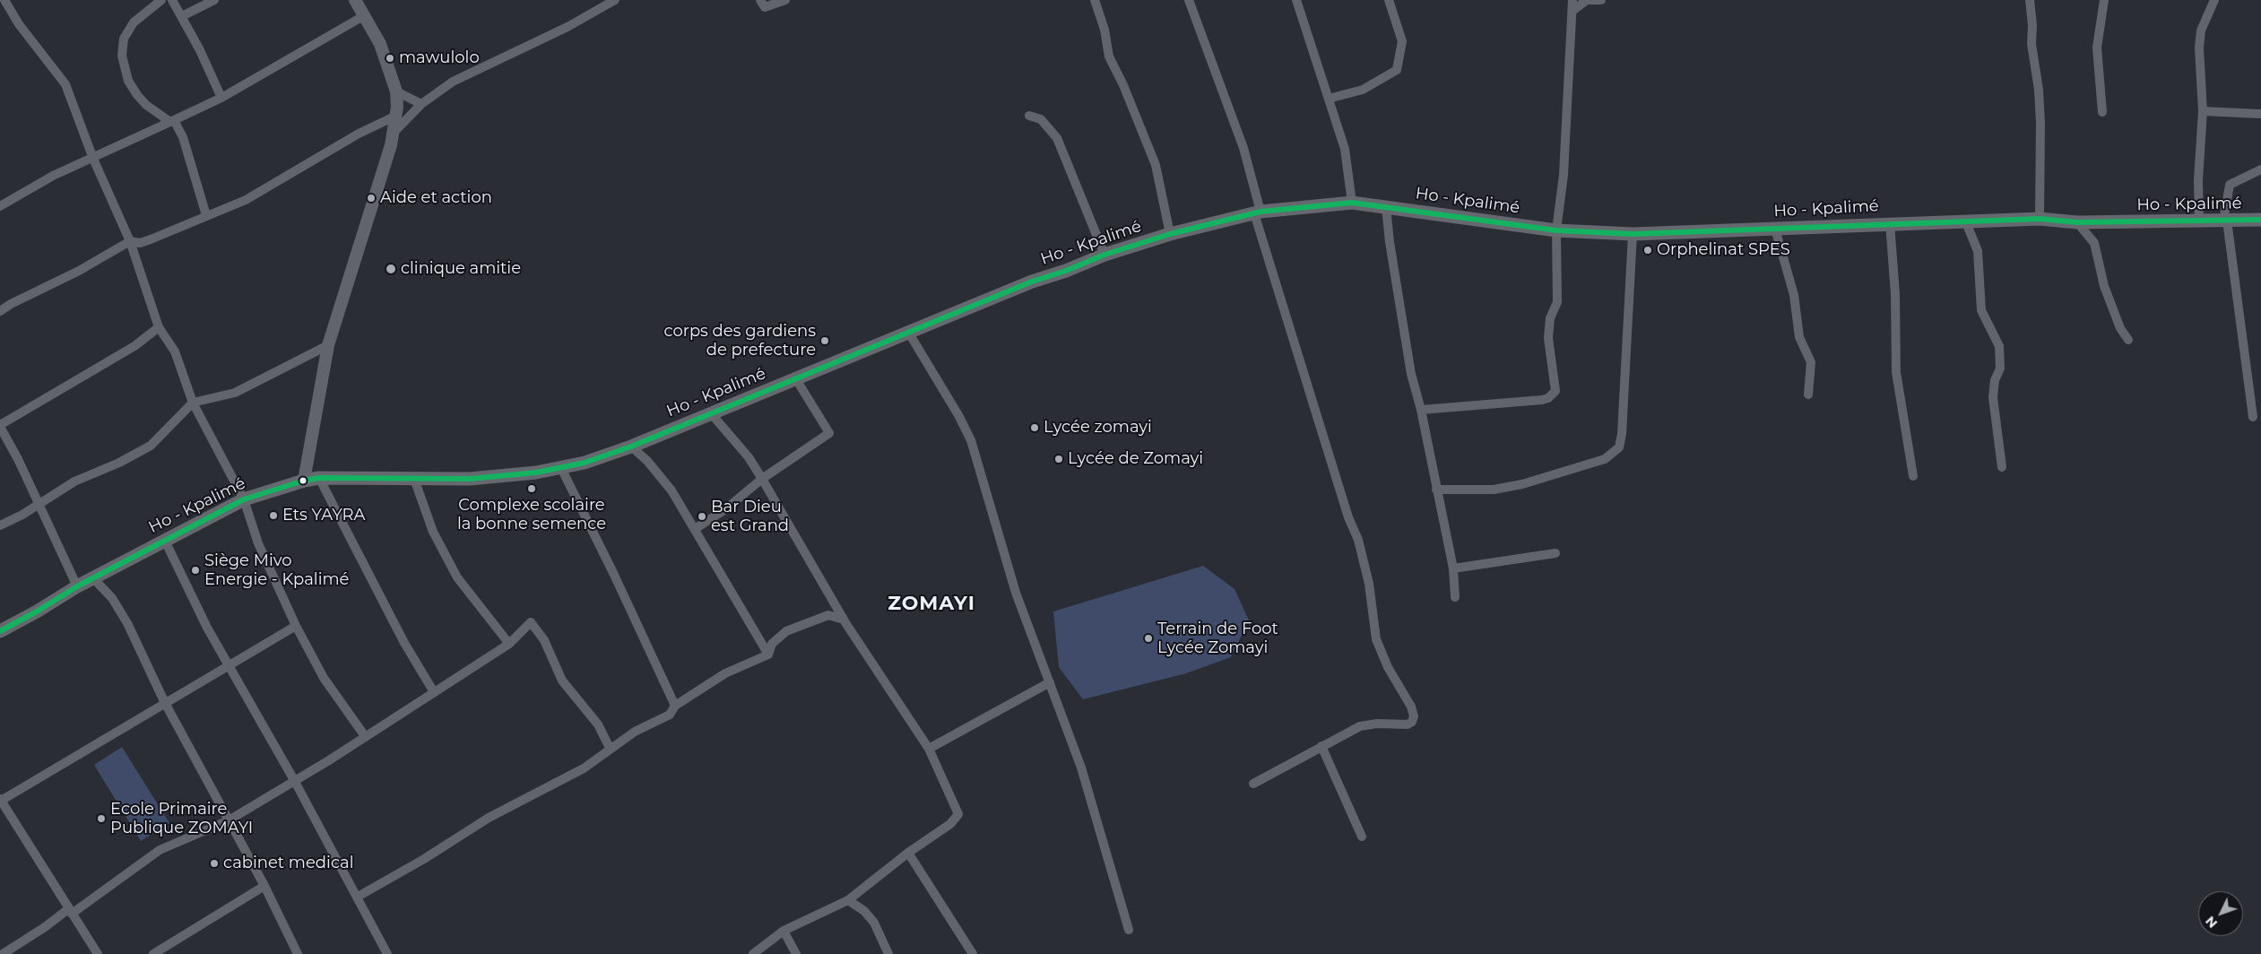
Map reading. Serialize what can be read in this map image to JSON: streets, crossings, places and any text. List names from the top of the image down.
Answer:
{
  "streets": {
    "main road": ["Ho - Kpalimé"]
  },
  "districts": ["ZOMAYI"],
  "places": [
    "mawulolo",
    "Aide et action",
    "Orphelinat SPES",
    "clinique amitie",
    "corps des gardiens de prefecture",
    "Lycée zomayi",
    "Lycée de Zomayi",
    "Complexe scolaire la bonne semence",
    "Ets YAYRA",
    "Bar Dieu est Grand",
    "Siège Mivo Energie - Kpalimé",
    "Terrain de Foot Lycée Zomayi",
    "Ecole Primaire Publique ZOMAYI",
    "cabinet medical"
  ],
  "north": "bottom left"
}
